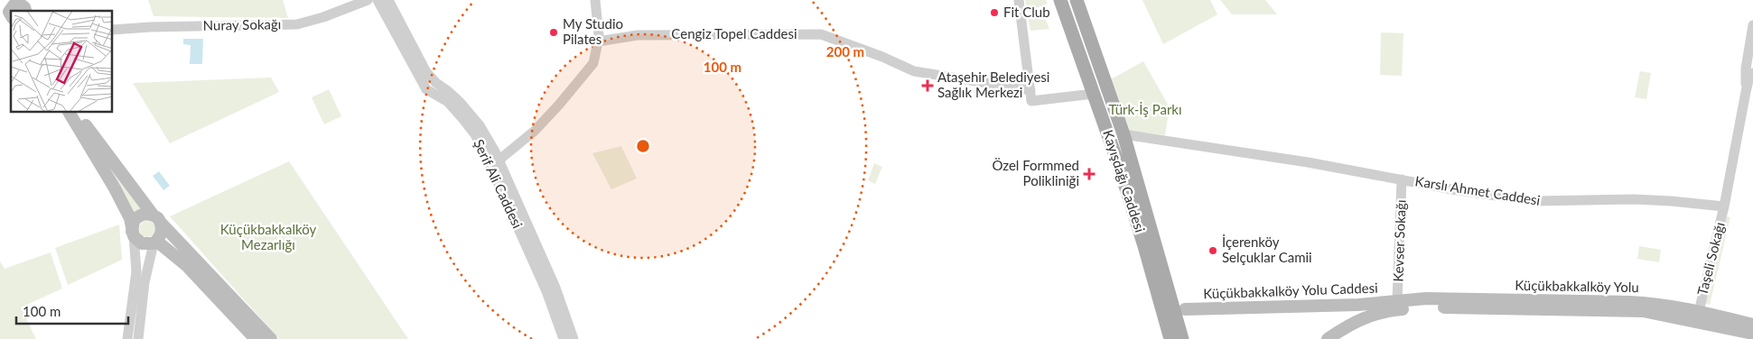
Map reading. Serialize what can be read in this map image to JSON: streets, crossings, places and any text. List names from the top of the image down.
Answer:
{
  "streets": {
    "main road": ["Kayışdağı Caddesi", "Küçükbakkalköy Yolu", "Küçükbakkalköy Yolu Caddesi"],
    "street": [
      "Nuray Sokağı",
      "Cengiz Topel Caddesi",
      "Şerif Ali Caddesi",
      "Karslı Ahmet Caddesi",
      "Kevser Sokağı",
      "Taşeli Sokağı"
    ]
  },
  "crossings": [
    ["Kayışdağı Caddesi", "Karslı Ahmet Caddesi"],
    ["Kayışdağı Caddesi", "Küçükbakkalköy Yolu Caddesi"],
    ["Karslı Ahmet Caddesi", "Kevser Sokağı"],
    ["Karslı Ahmet Caddesi", "Taşeli Sokağı"],
    ["Kevser Sokağı", "Küçükbakkalköy Yolu"],
    ["Kevser Sokağı", "Küçükbakkalköy Yolu Caddesi"],
    ["Taşeli Sokağı", "Küçükbakkalköy Yolu"],
    ["Taşeli Sokağı", "Küçükbakkalköy Yolu Caddesi"],
    ["Küçükbakkalköy Yolu", "Küçükbakkalköy Yolu Caddesi"]
  ],
  "parks": ["Türk-İş Parkı", "Küçükbakkalköy Mezarlığı"],
  "places": {
    "other": ["Fit Club", "My Studio Pilates", "İçerenköy Selçuklar Camii"],
    "health": ["Ataşehir Belediyesi Sağlık Merkezi", "Özel Formmed Polikliniği"]
  },
  "scale_bar": "100 m",
  "rings": ["200 m", "100 m"]
}
